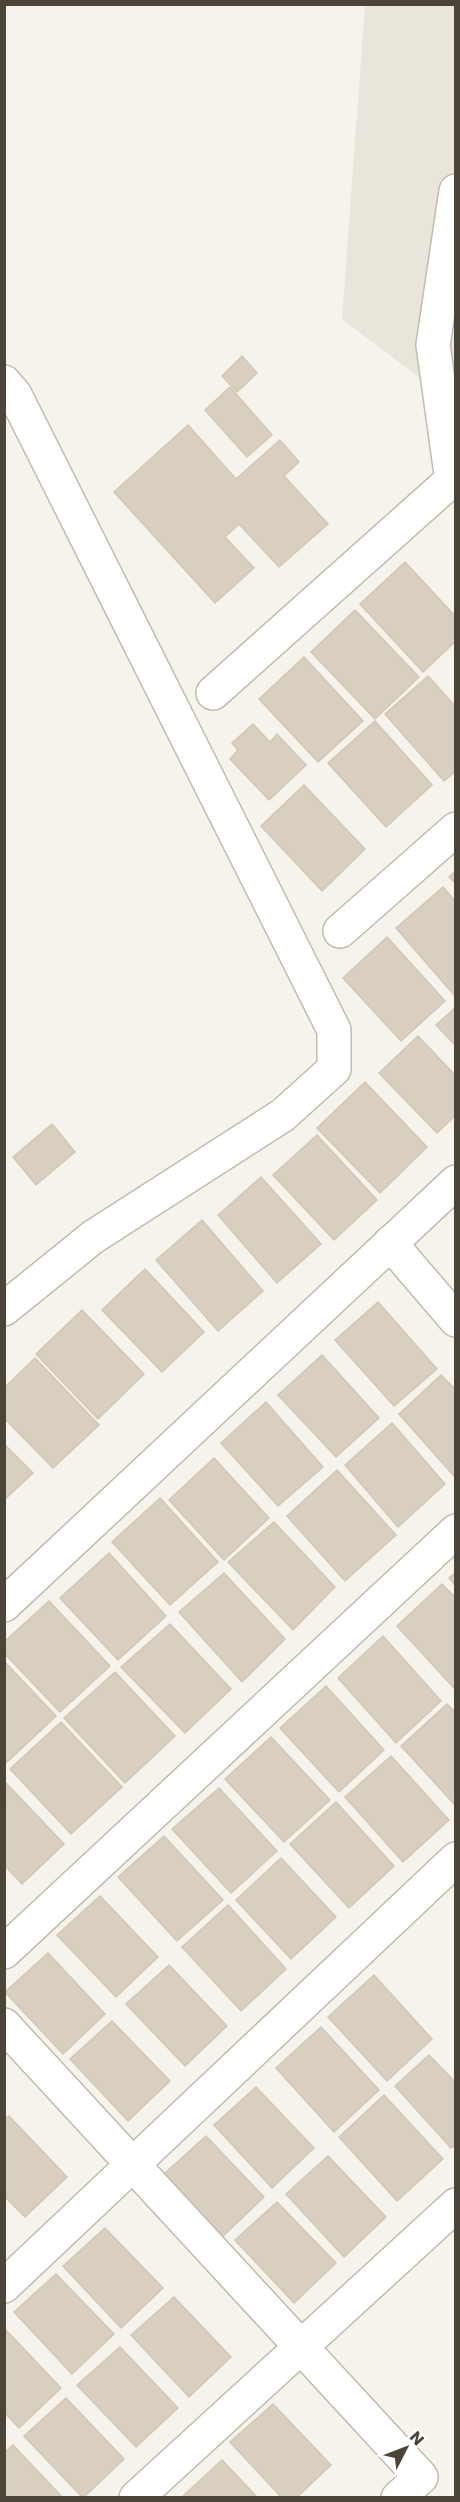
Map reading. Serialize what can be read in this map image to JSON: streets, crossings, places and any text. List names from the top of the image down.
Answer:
{
  "north": "top right"
}
